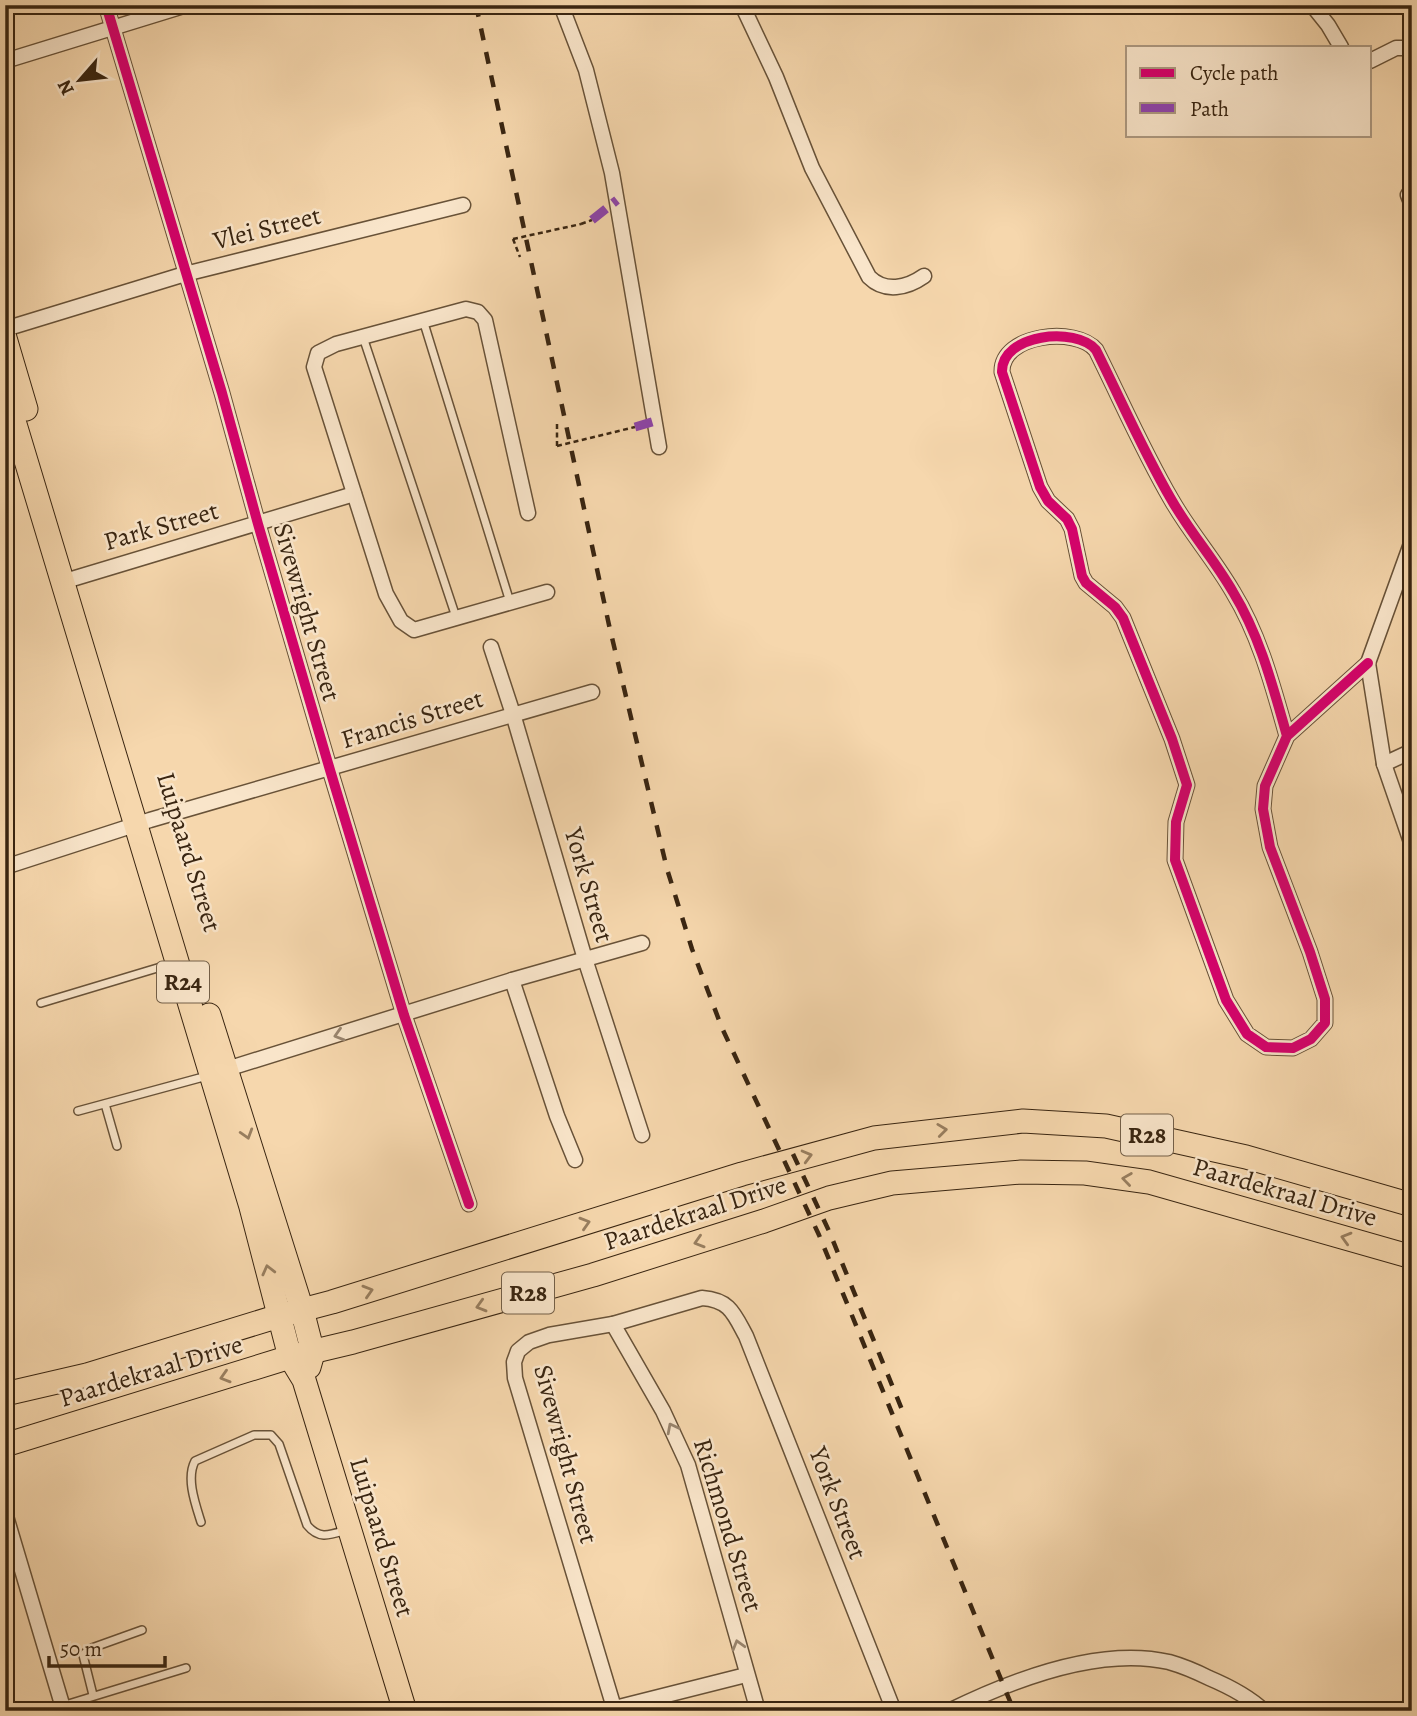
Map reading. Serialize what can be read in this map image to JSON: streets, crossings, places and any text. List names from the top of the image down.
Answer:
{
  "streets": {
    "main road": [
      "Luipaard Street",
      "R24",
      "R28",
      "Paardekraal Drive"
    ],
    "street": [
      "Vlei Street",
      "Park Street",
      "Sivewright Street",
      "Francis Street",
      "York Street",
      "Richmond Street"
    ]
  },
  "crossings": [
    ["Vlei Street", "Sivewright Street"],
    ["Park Street", "Sivewright Street"],
    ["Park Street", "Luipaard Street"],
    ["Sivewright Street", "Francis Street"],
    ["Sivewright Street", "York Street"],
    ["Sivewright Street", "Richmond Street"],
    ["Francis Street", "Luipaard Street"],
    ["Francis Street", "York Street"],
    ["Luipaard Street", "Paardekraal Drive"]
  ],
  "one_way": ["Richmond Street"],
  "legend": ["Cycle path", "Path"],
  "scale_bar": "50 m",
  "north": "bottom left"
}
